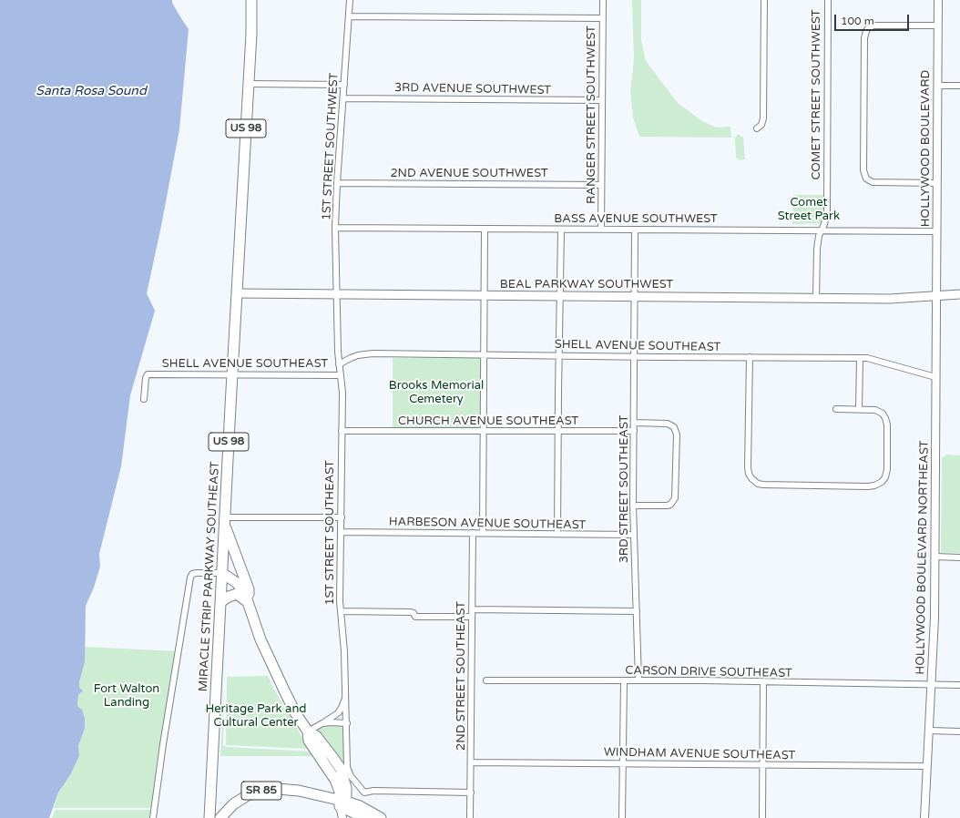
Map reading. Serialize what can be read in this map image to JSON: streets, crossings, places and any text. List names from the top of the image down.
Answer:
{
  "streets": {
    "highway": ["US 98", "MIRACLE STRIP PARKWAY SOUTHEAST", "SR 85"],
    "main road": ["BEAL PARKWAY SOUTHWEST"],
    "street": [
      "3RD AVENUE SOUTHWEST",
      "COMET STREET SOUTHWEST",
      "RANGER STREET SOUTHWEST",
      "1ST STREET SOUTHWEST",
      "HOLLYWOOD BOULEVARD",
      "2ND AVENUE SOUTHWEST",
      "BASS AVENUE SOUTHWEST",
      "SHELL AVENUE SOUTHEAST",
      "CHURCH AVENUE SOUTHEAST",
      "3RD STREET SOUTHEAST",
      "HARBESON AVENUE SOUTHEAST",
      "1ST STREET SOUTHEAST",
      "HOLLYWOOD BOULEVARD NORTHEAST",
      "CARSON DRIVE SOUTHEAST",
      "2ND STREET SOUTHEAST",
      "WINDHAM AVENUE SOUTHEAST"
    ]
  },
  "crossings": [
    ["3RD AVENUE SOUTHWEST", "RANGER STREET SOUTHWEST"],
    ["3RD AVENUE SOUTHWEST", "1ST STREET SOUTHWEST"],
    ["COMET STREET SOUTHWEST", "BASS AVENUE SOUTHWEST"],
    ["COMET STREET SOUTHWEST", "BEAL PARKWAY SOUTHWEST"],
    ["RANGER STREET SOUTHWEST", "2ND AVENUE SOUTHWEST"],
    ["RANGER STREET SOUTHWEST", "BASS AVENUE SOUTHWEST"],
    ["US 98", "BEAL PARKWAY SOUTHWEST"],
    ["US 98", "MIRACLE STRIP PARKWAY SOUTHEAST"],
    ["1ST STREET SOUTHWEST", "2ND AVENUE SOUTHWEST"],
    ["1ST STREET SOUTHWEST", "BASS AVENUE SOUTHWEST"],
    ["1ST STREET SOUTHWEST", "BEAL PARKWAY SOUTHWEST"],
    ["1ST STREET SOUTHWEST", "1ST STREET SOUTHEAST"],
    ["HOLLYWOOD BOULEVARD", "BASS AVENUE SOUTHWEST"],
    ["HOLLYWOOD BOULEVARD", "BEAL PARKWAY SOUTHWEST"],
    ["HOLLYWOOD BOULEVARD", "HOLLYWOOD BOULEVARD NORTHEAST"],
    ["BASS AVENUE SOUTHWEST", "3RD STREET SOUTHEAST"],
    ["BEAL PARKWAY SOUTHWEST", "3RD STREET SOUTHEAST"],
    ["BEAL PARKWAY SOUTHWEST", "1ST STREET SOUTHEAST"],
    ["BEAL PARKWAY SOUTHWEST", "HOLLYWOOD BOULEVARD NORTHEAST"],
    ["BEAL PARKWAY SOUTHWEST", "MIRACLE STRIP PARKWAY SOUTHEAST"],
    ["SHELL AVENUE SOUTHEAST", "3RD STREET SOUTHEAST"],
    ["SHELL AVENUE SOUTHEAST", "1ST STREET SOUTHEAST"],
    ["SHELL AVENUE SOUTHEAST", "HOLLYWOOD BOULEVARD NORTHEAST"],
    ["SHELL AVENUE SOUTHEAST", "MIRACLE STRIP PARKWAY SOUTHEAST"],
    ["CHURCH AVENUE SOUTHEAST", "3RD STREET SOUTHEAST"],
    ["CHURCH AVENUE SOUTHEAST", "1ST STREET SOUTHEAST"],
    ["3RD STREET SOUTHEAST", "HARBESON AVENUE SOUTHEAST"],
    ["3RD STREET SOUTHEAST", "CARSON DRIVE SOUTHEAST"],
    ["HARBESON AVENUE SOUTHEAST", "1ST STREET SOUTHEAST"],
    ["HARBESON AVENUE SOUTHEAST", "2ND STREET SOUTHEAST"],
    ["1ST STREET SOUTHEAST", "2ND STREET SOUTHEAST"],
    ["HOLLYWOOD BOULEVARD NORTHEAST", "CARSON DRIVE SOUTHEAST"],
    ["HOLLYWOOD BOULEVARD NORTHEAST", "WINDHAM AVENUE SOUTHEAST"],
    ["2ND STREET SOUTHEAST", "WINDHAM AVENUE SOUTHEAST"]
  ],
  "water": ["Santa Rosa Sound"],
  "parks": [
    "Comet Street Park",
    "Brooks Memorial Cemetery",
    "Fort Walton Landing",
    "Heritage Park and Cultural Center"
  ],
  "scale_bar": "100 m"
}
